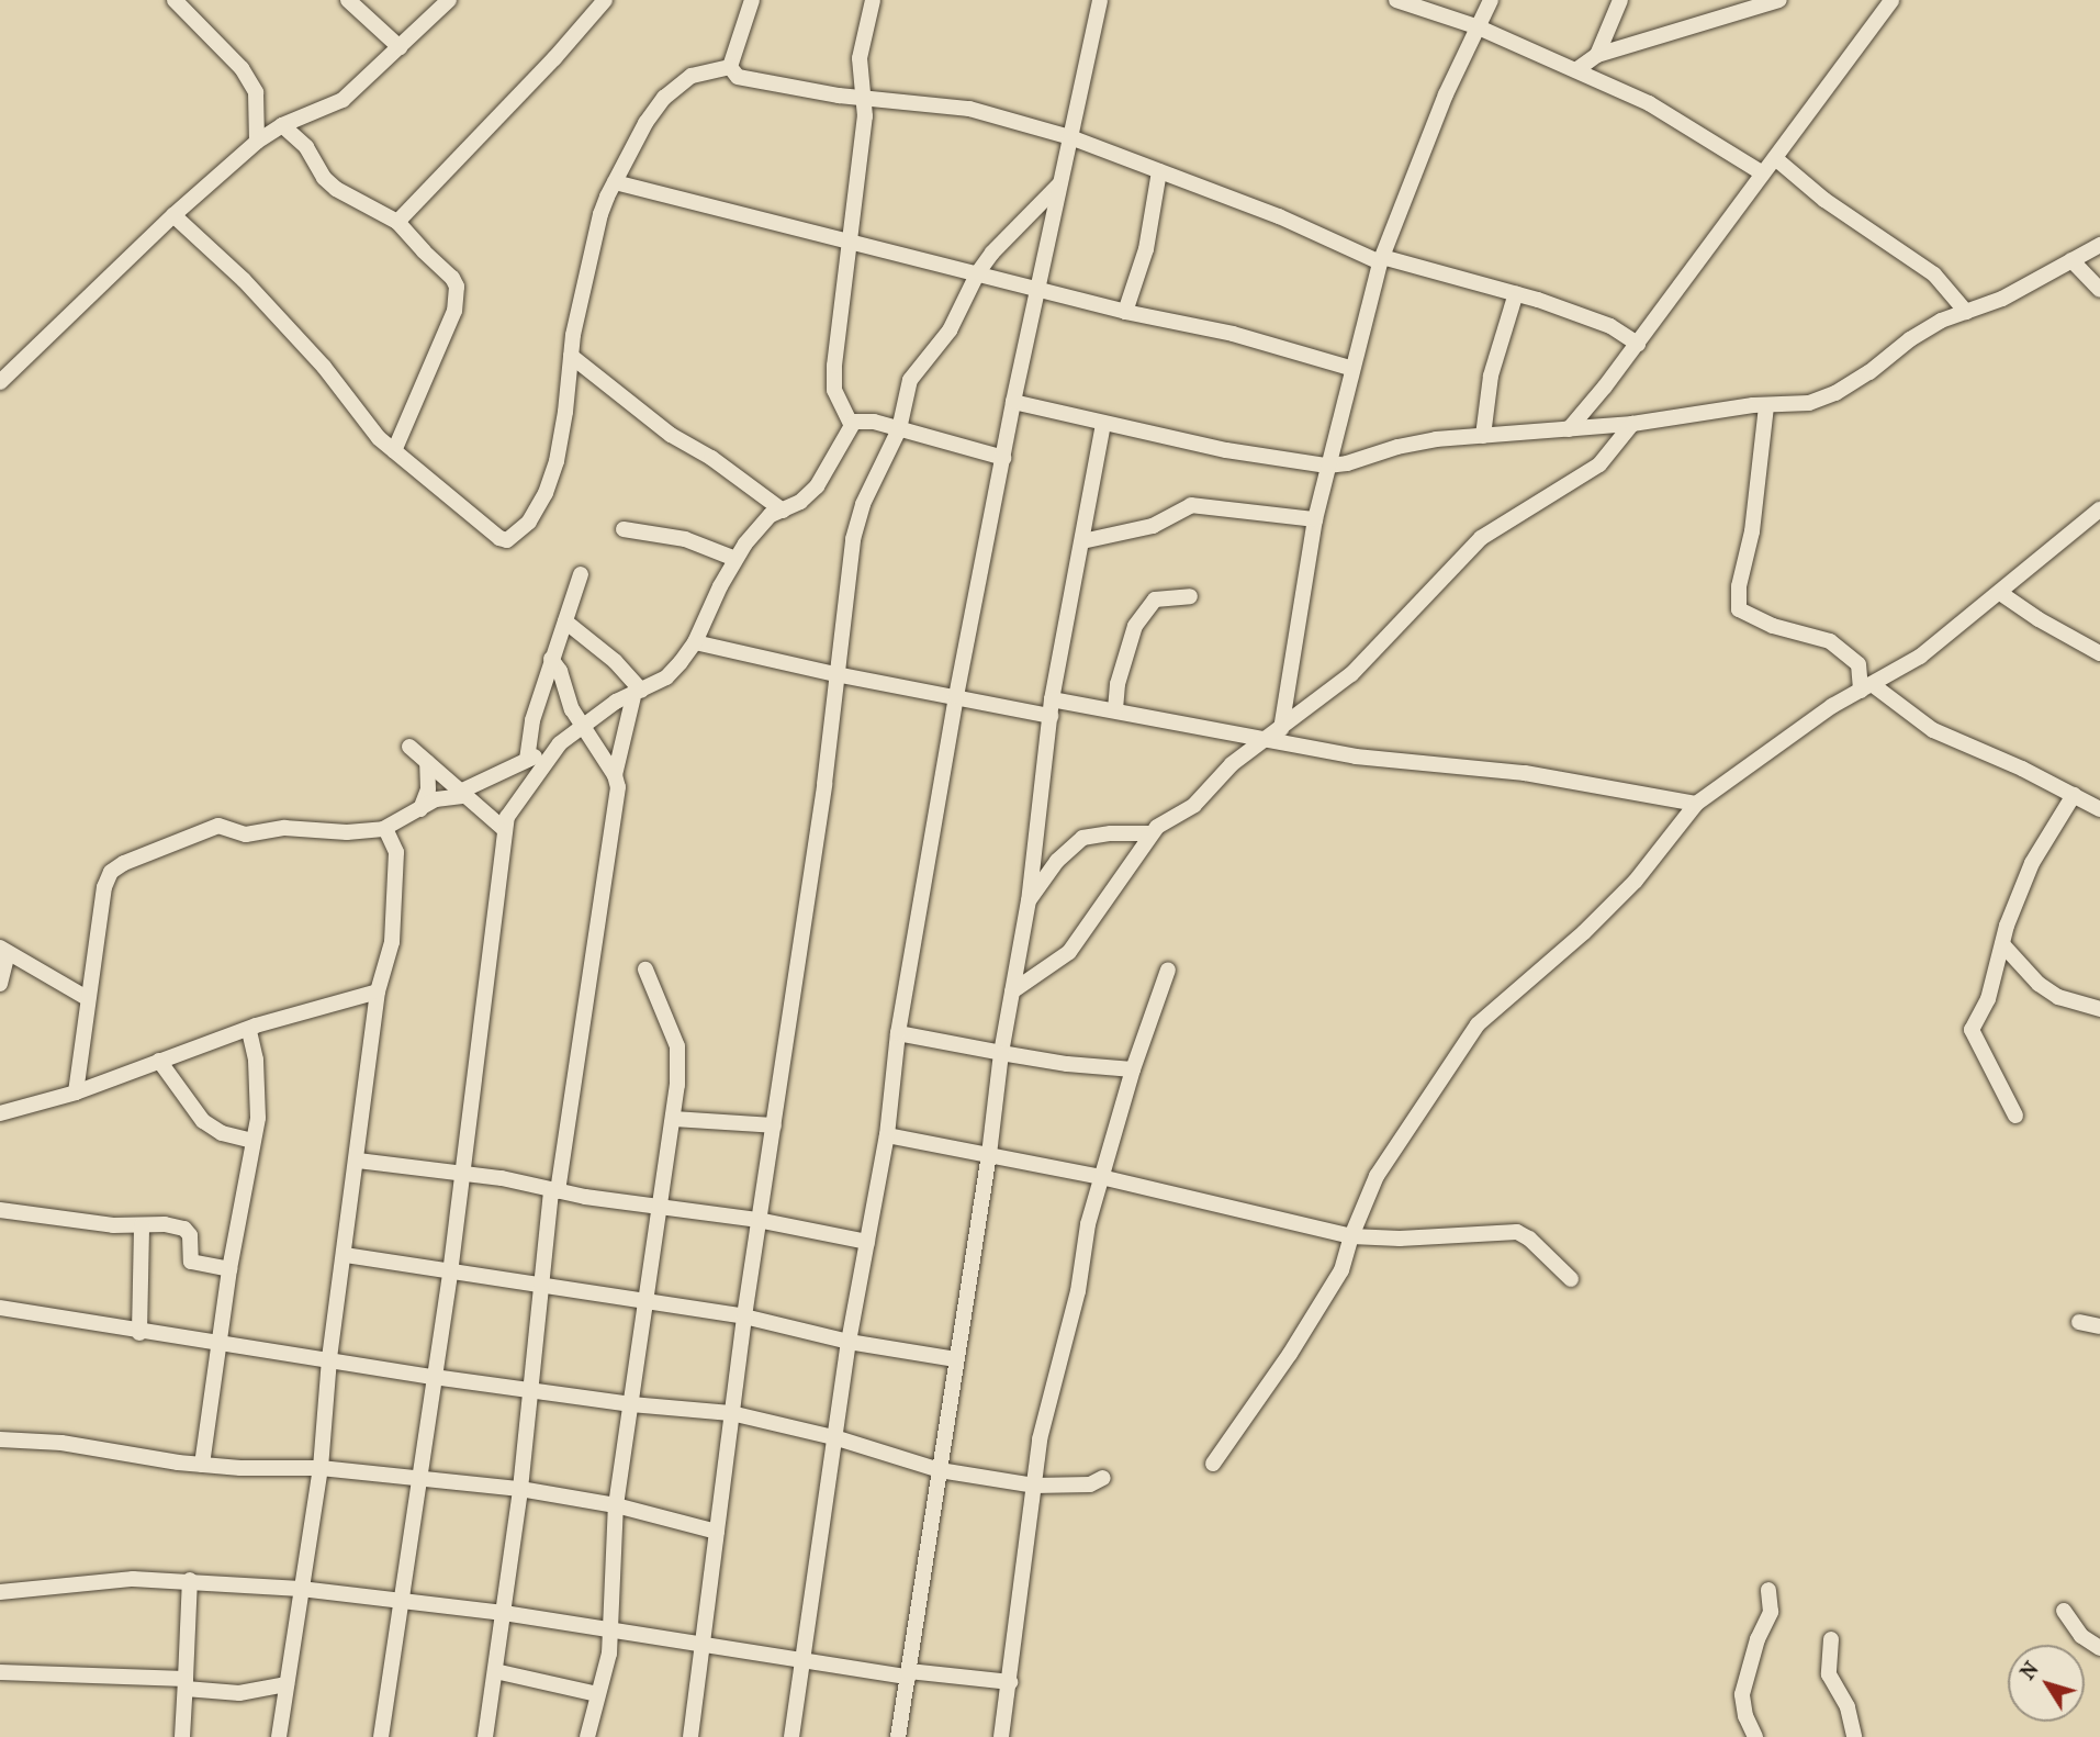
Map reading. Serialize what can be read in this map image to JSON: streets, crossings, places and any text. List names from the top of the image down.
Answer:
{
  "north": "top left"
}
